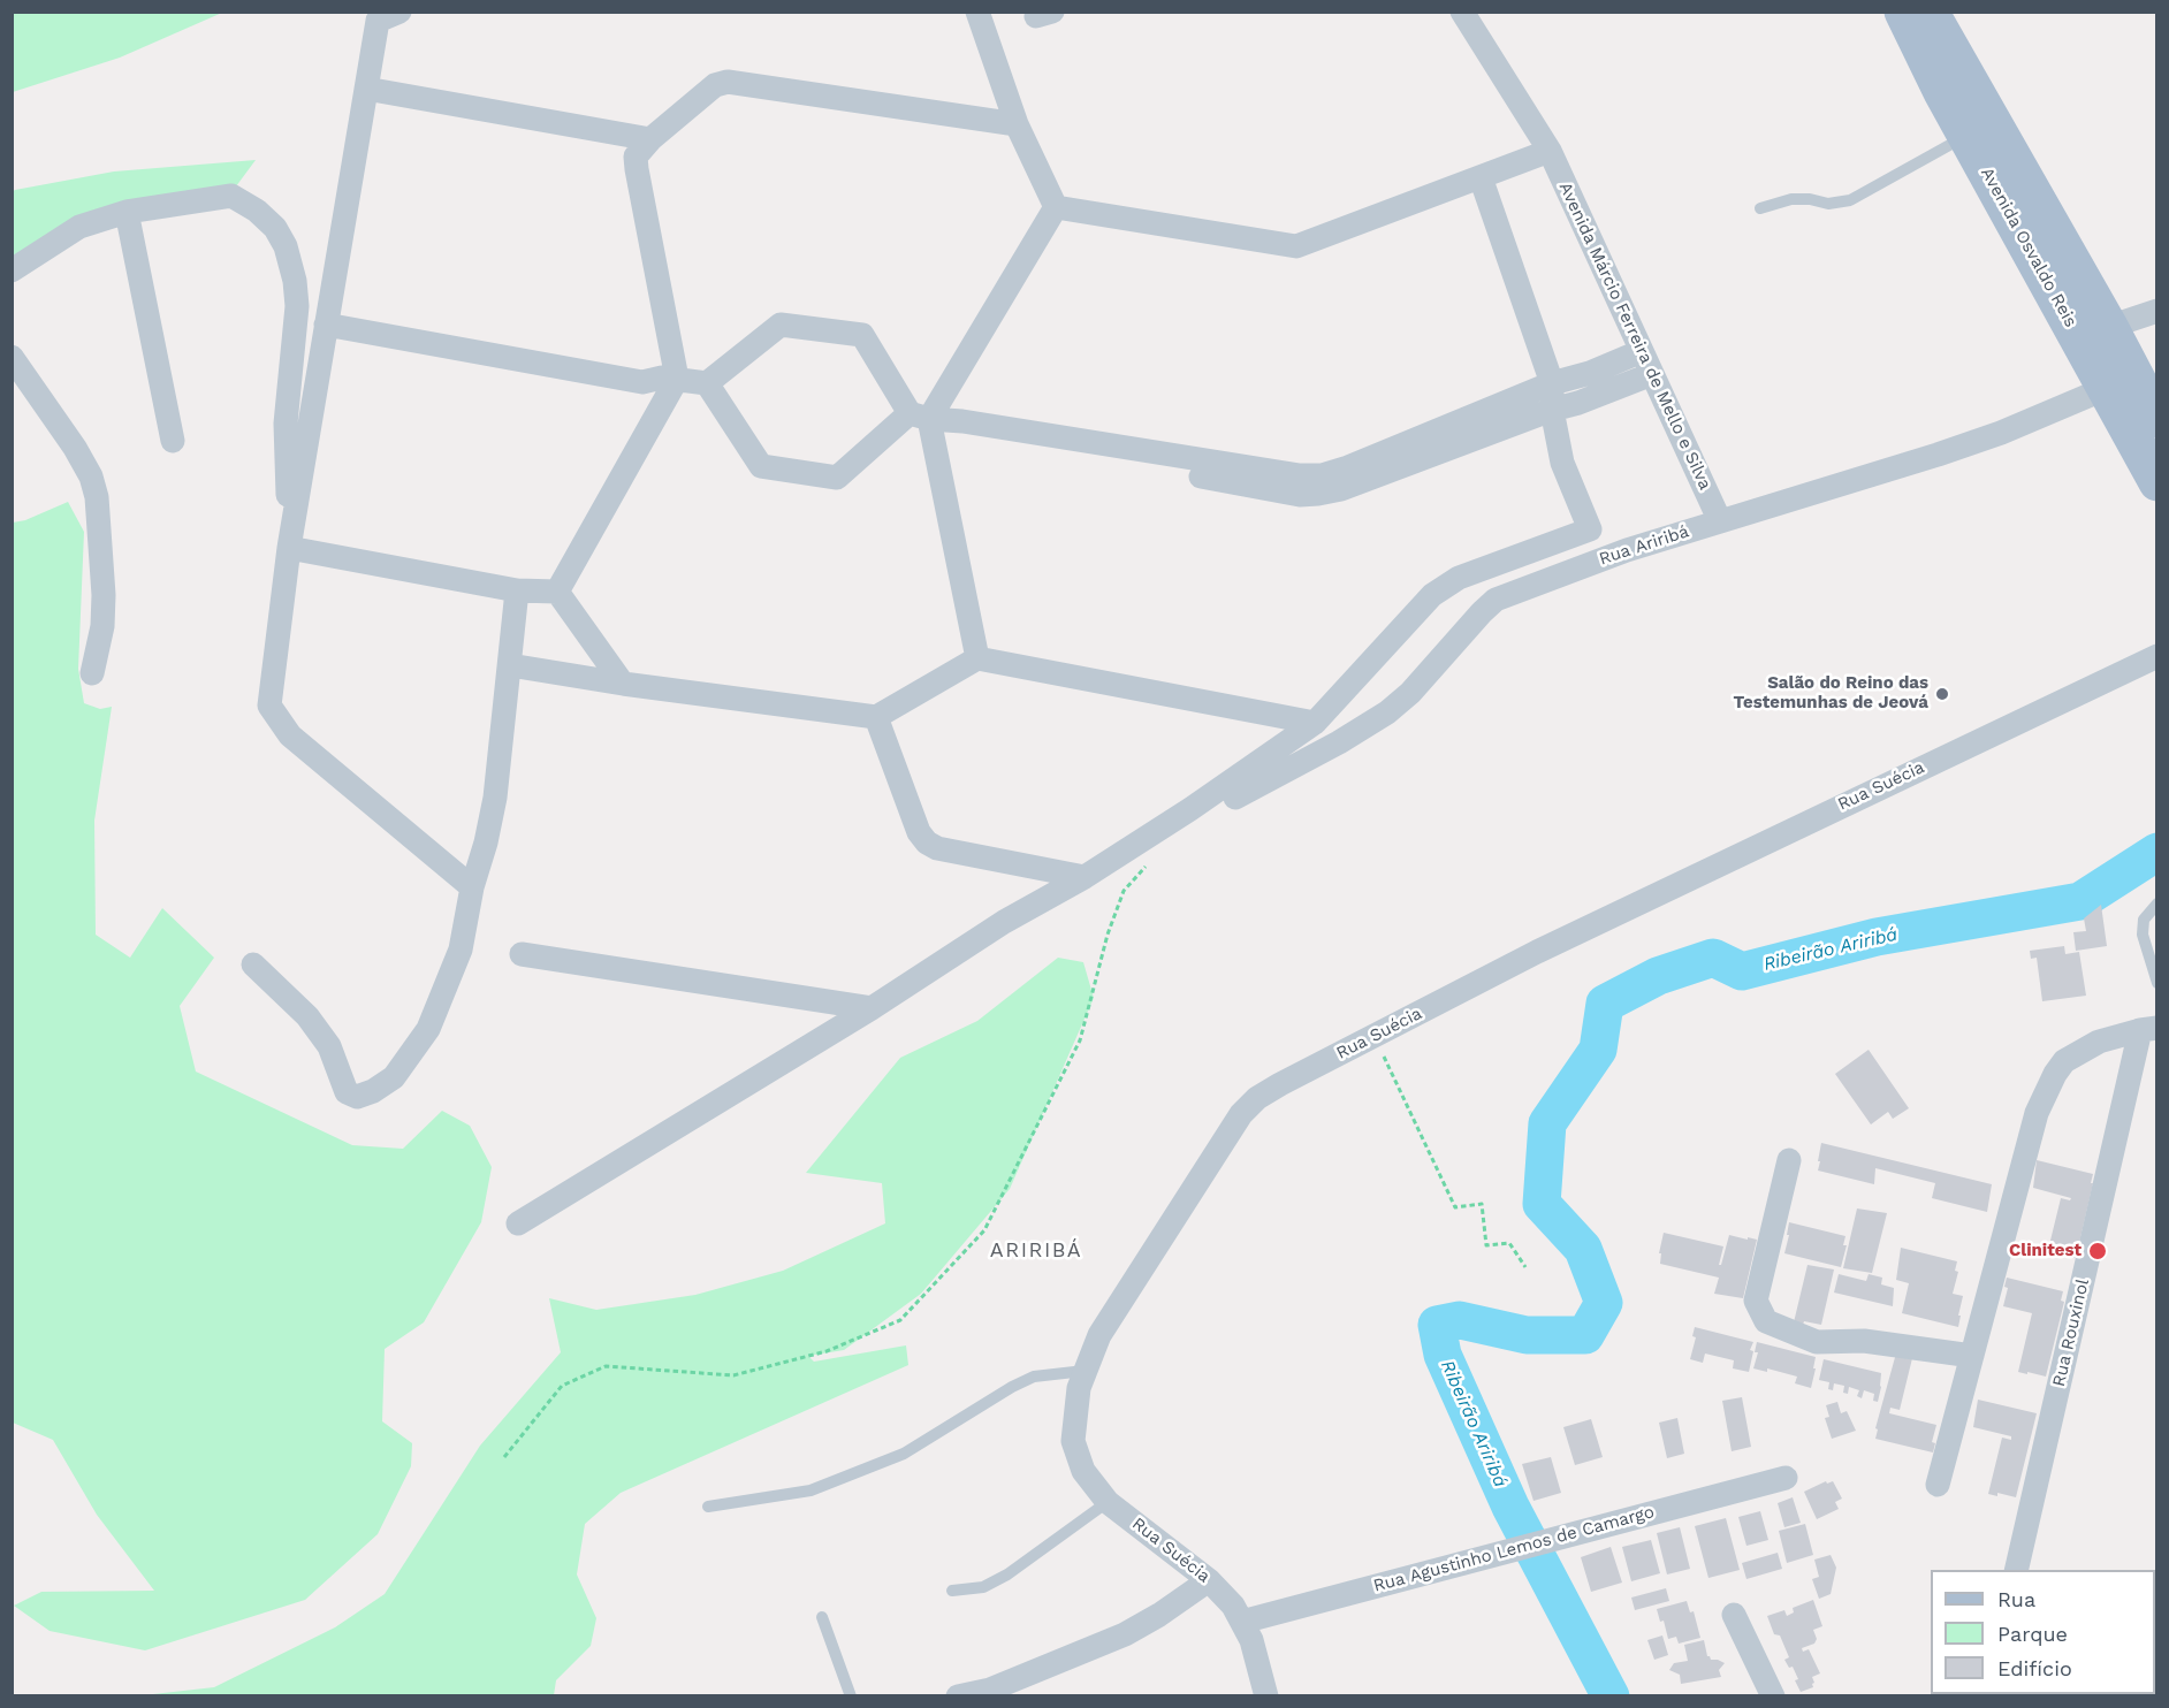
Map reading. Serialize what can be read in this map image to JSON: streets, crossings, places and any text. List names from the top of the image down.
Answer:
{
  "streets": {
    "main road": ["Avenida Osvaldo Reis"],
    "street": [
      "Avenida Márcio Ferreira de Mello e Silva",
      "Rua Ariribá",
      "Rua Suécia",
      "Rua Rouxinol",
      "Rua Agustinho Lemos de Camargo"
    ]
  },
  "crossings": [
    ["Avenida Osvaldo Reis", "Rua Ariribá"],
    ["Avenida Márcio Ferreira de Mello e Silva", "Rua Ariribá"],
    ["Rua Suécia", "Rua Agustinho Lemos de Camargo"]
  ],
  "districts": ["ARIRIBÁ"],
  "water": ["Ribeirão Ariribá"],
  "places": ["Salão do Reino das Testemunhas de Jeová", "Clinitest"],
  "legend": ["Rua", "Parque", "Edifício"]
}
